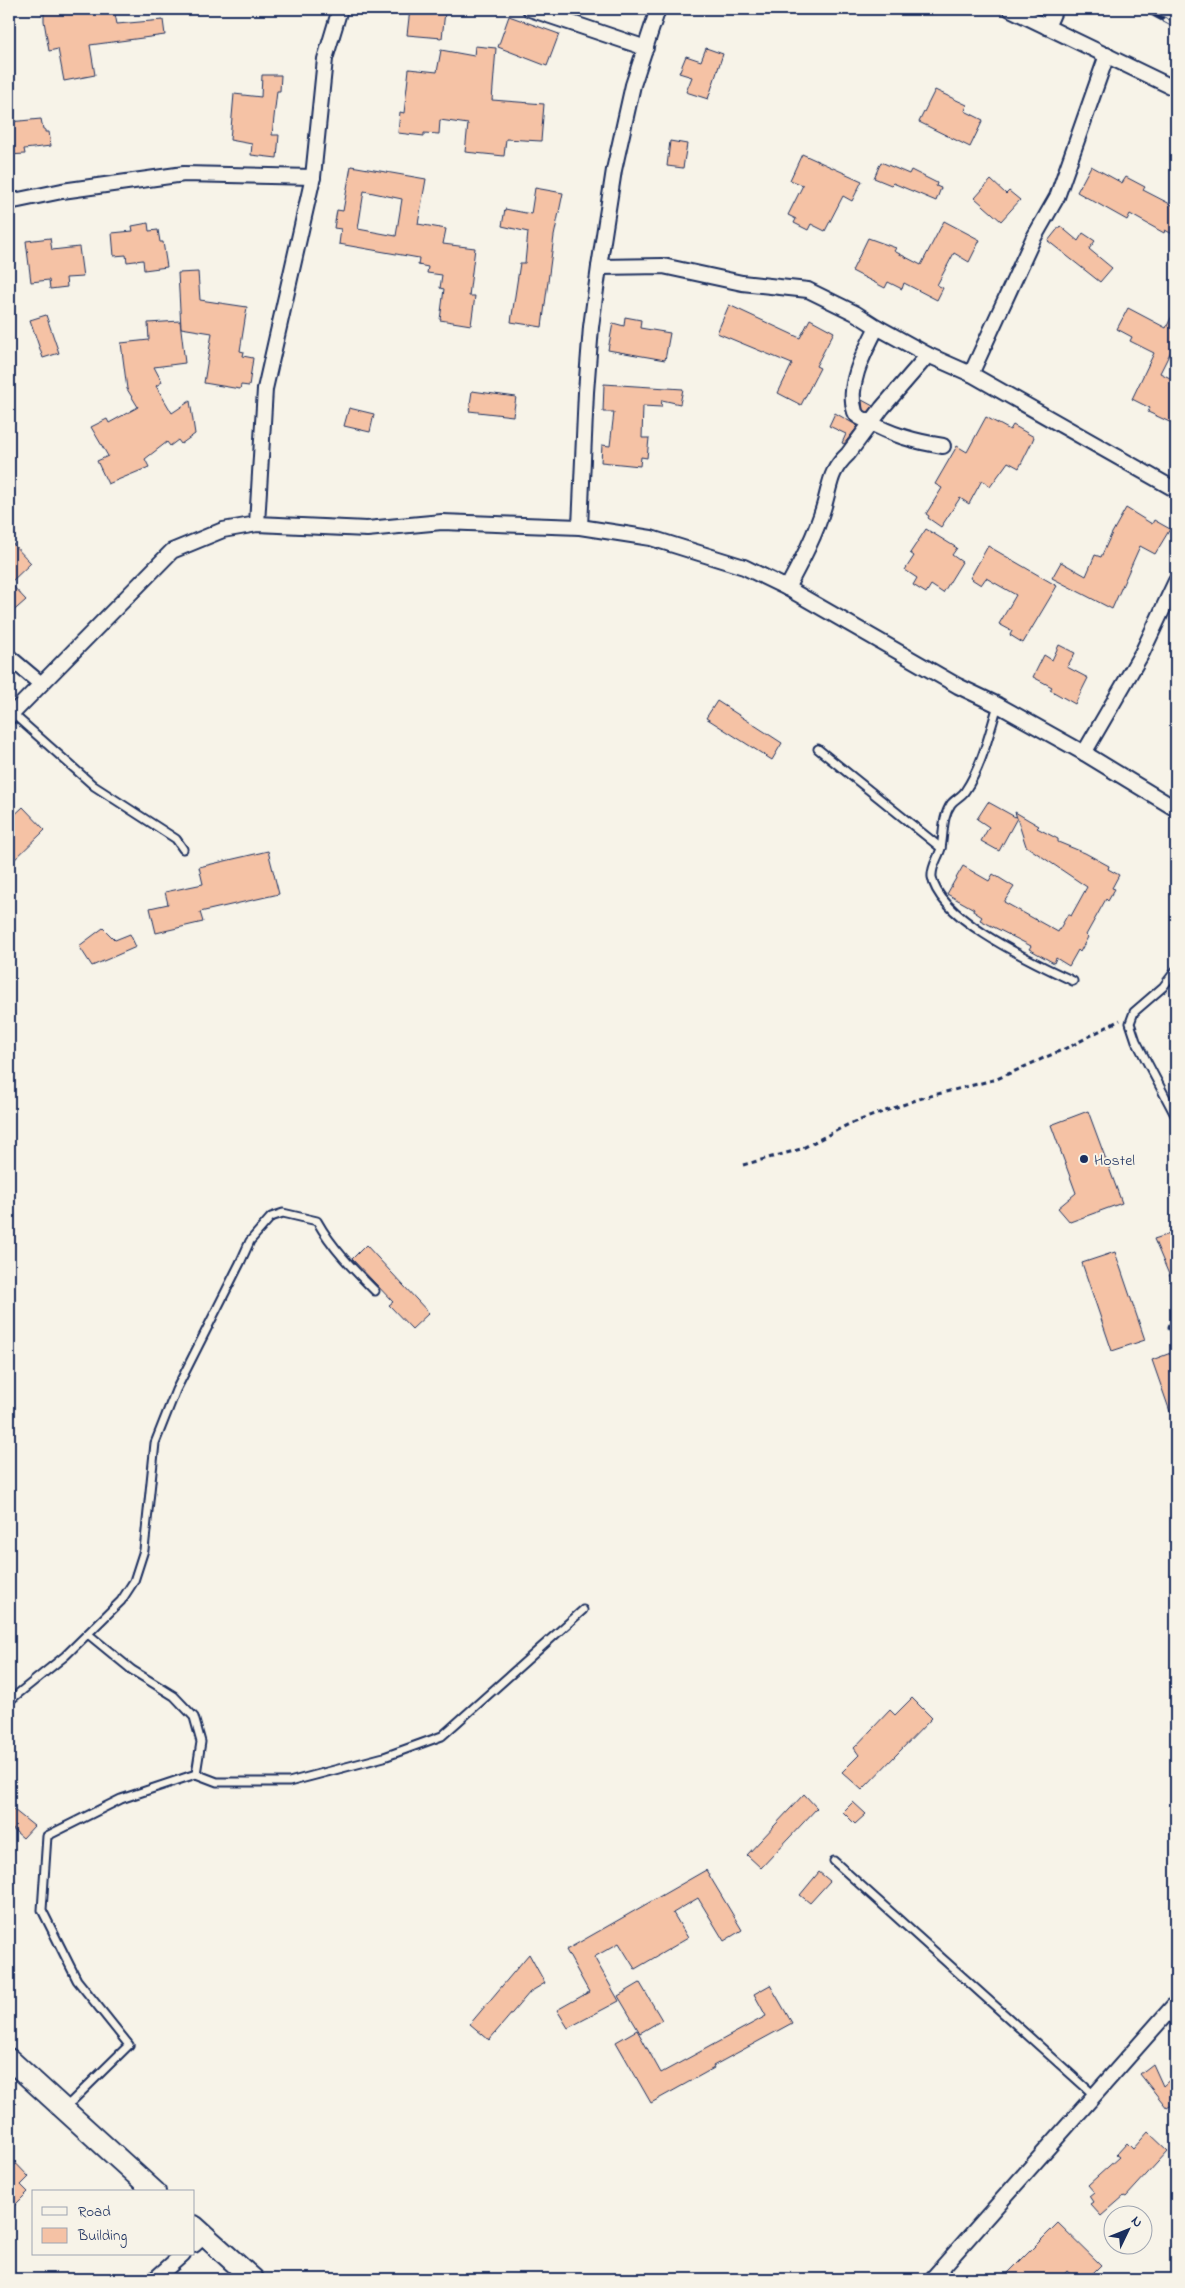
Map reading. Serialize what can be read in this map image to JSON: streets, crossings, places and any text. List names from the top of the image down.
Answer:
{
  "places": ["Hostel"],
  "legend": ["Road", "Building"],
  "north": "top right"
}
